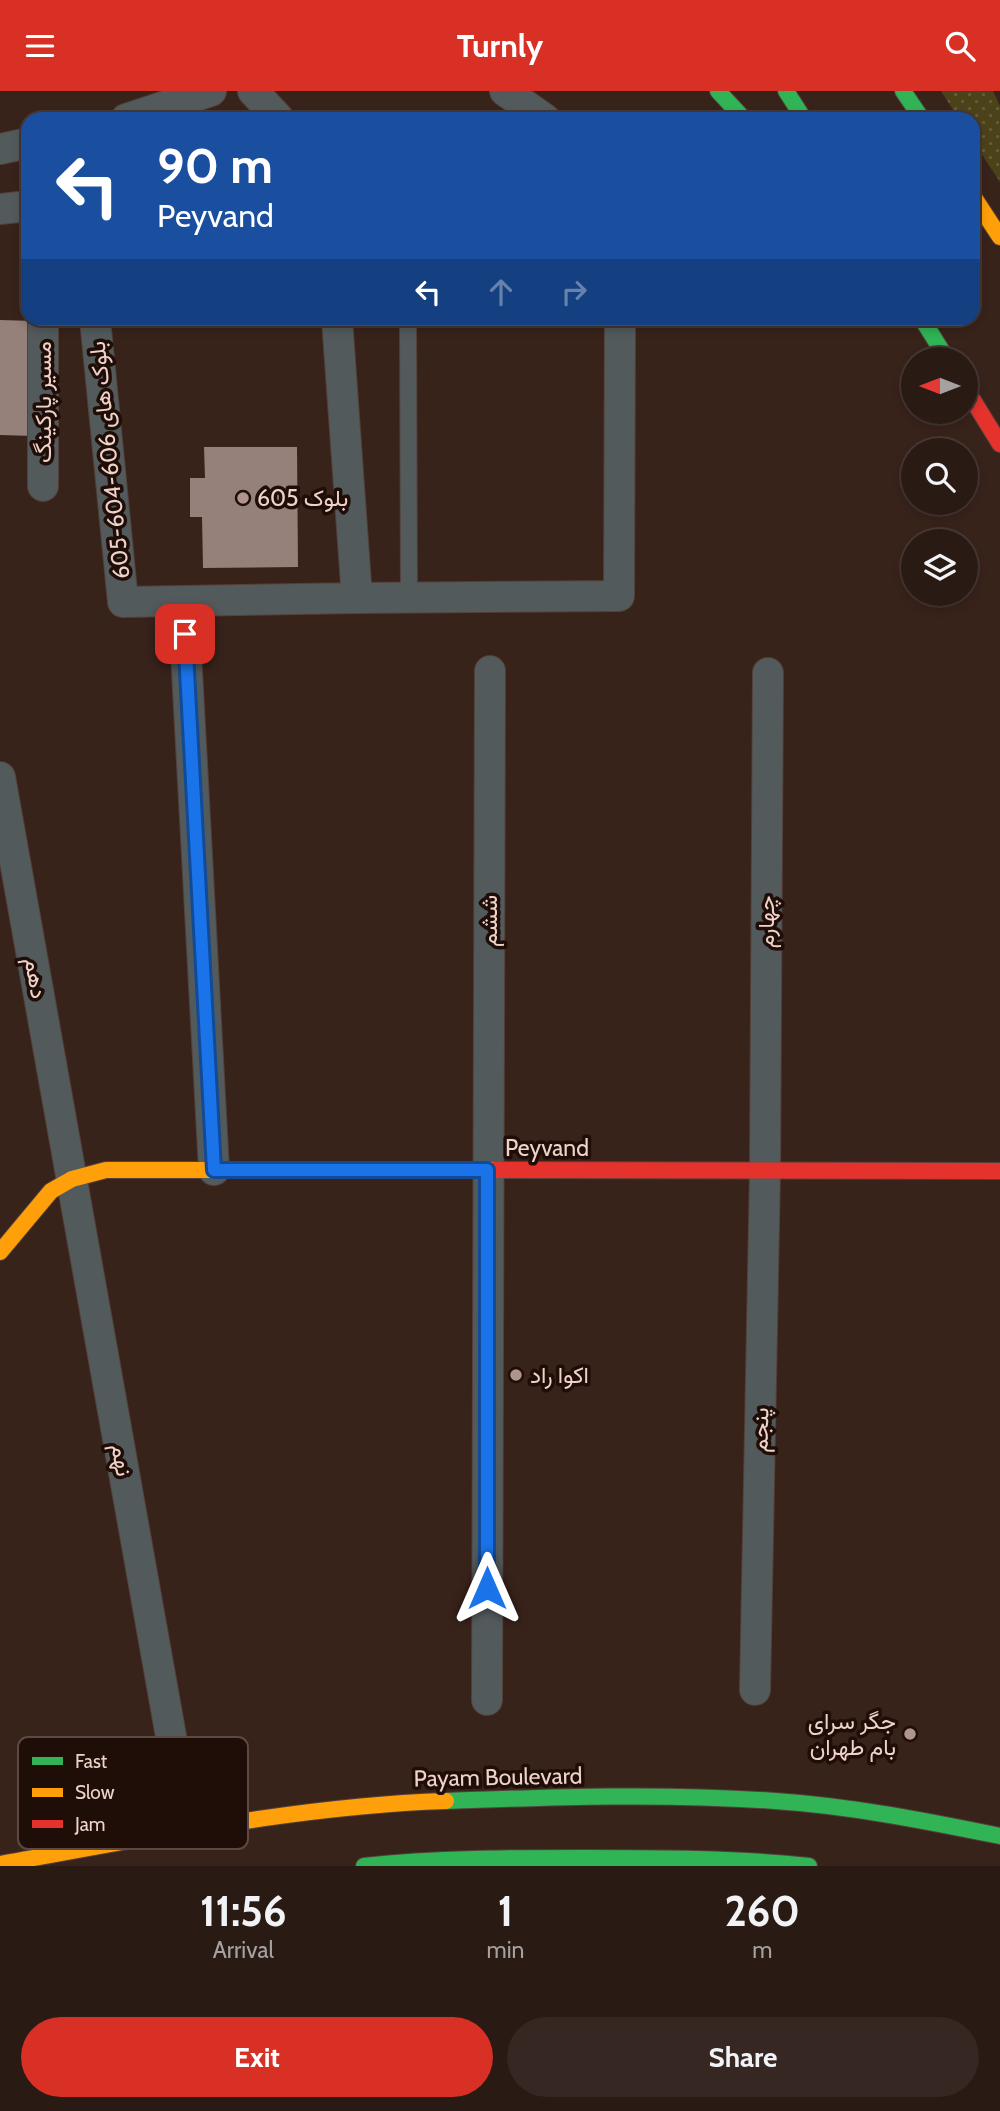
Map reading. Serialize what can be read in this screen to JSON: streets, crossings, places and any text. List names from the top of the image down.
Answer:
{
  "streets": {
    "main road": ["Peyvand", "Payam Boulevard"],
    "street": [
      "مسیر پارکینگ",
      "بلوک های 606-604-605",
      "ششم",
      "چهارم",
      "دهم",
      "پنجم",
      "نهم"
    ]
  },
  "crossings": [
    ["ششم", "Peyvand"],
    ["چهارم", "Peyvand"],
    ["چهارم", "پنجم"],
    ["دهم", "Peyvand"],
    ["دهم", "نهم"],
    ["Peyvand", "پنجم"],
    ["Peyvand", "نهم"]
  ],
  "places": ["بلوک 605", "اکوا راد", "جگر سرای بام طهران"],
  "legend": ["Fast", "Slow", "Jam"],
  "north": "left",
  "page": {
    "header": "Turnly",
    "turn": ["90 m", "Peyvand"],
    "eta": [
      "11:56",
      "Arrival",
      "1",
      "min",
      "260",
      "m"
    ],
    "buttons": ["Exit", "Share"]
  }
}
